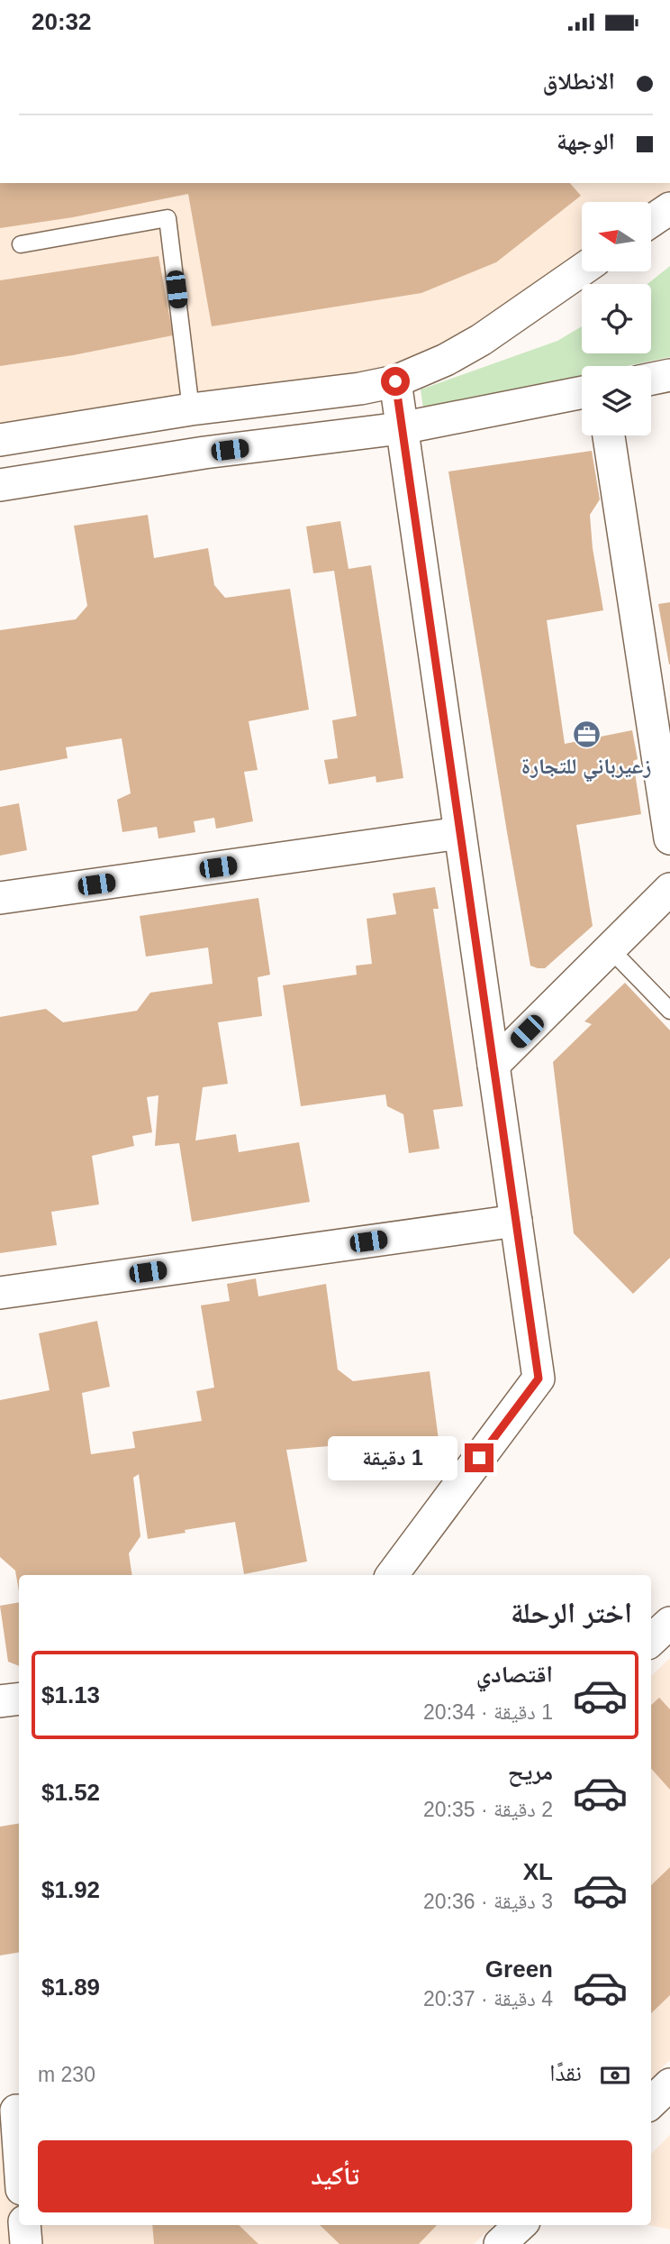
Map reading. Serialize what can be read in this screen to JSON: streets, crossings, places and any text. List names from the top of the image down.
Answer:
{
  "places": {
    "office": ["زعيرباني للتجارة"]
  },
  "north": "left",
  "page": {
    "status": "20:32",
    "banner": ["الانطلاق", "الوجهة"],
    "bubble": "1 دقيقة",
    "heading": "اختر الرحلة",
    "list": [
      {
        "name": "اقتصادي",
        "note": "1 دقيقة · 20:34",
        "value": "$1.13"
      },
      {
        "name": "مريح",
        "note": "2 دقيقة · 20:35",
        "value": "$1.52"
      },
      {
        "name": "XL",
        "note": "3 دقيقة · 20:36",
        "value": "$1.92"
      },
      {
        "name": "Green",
        "note": "4 دقيقة · 20:37",
        "value": "$1.89"
      }
    ],
    "pay": ["نقدًا", "230 m"],
    "buttons": "تأكيد"
  }
}
